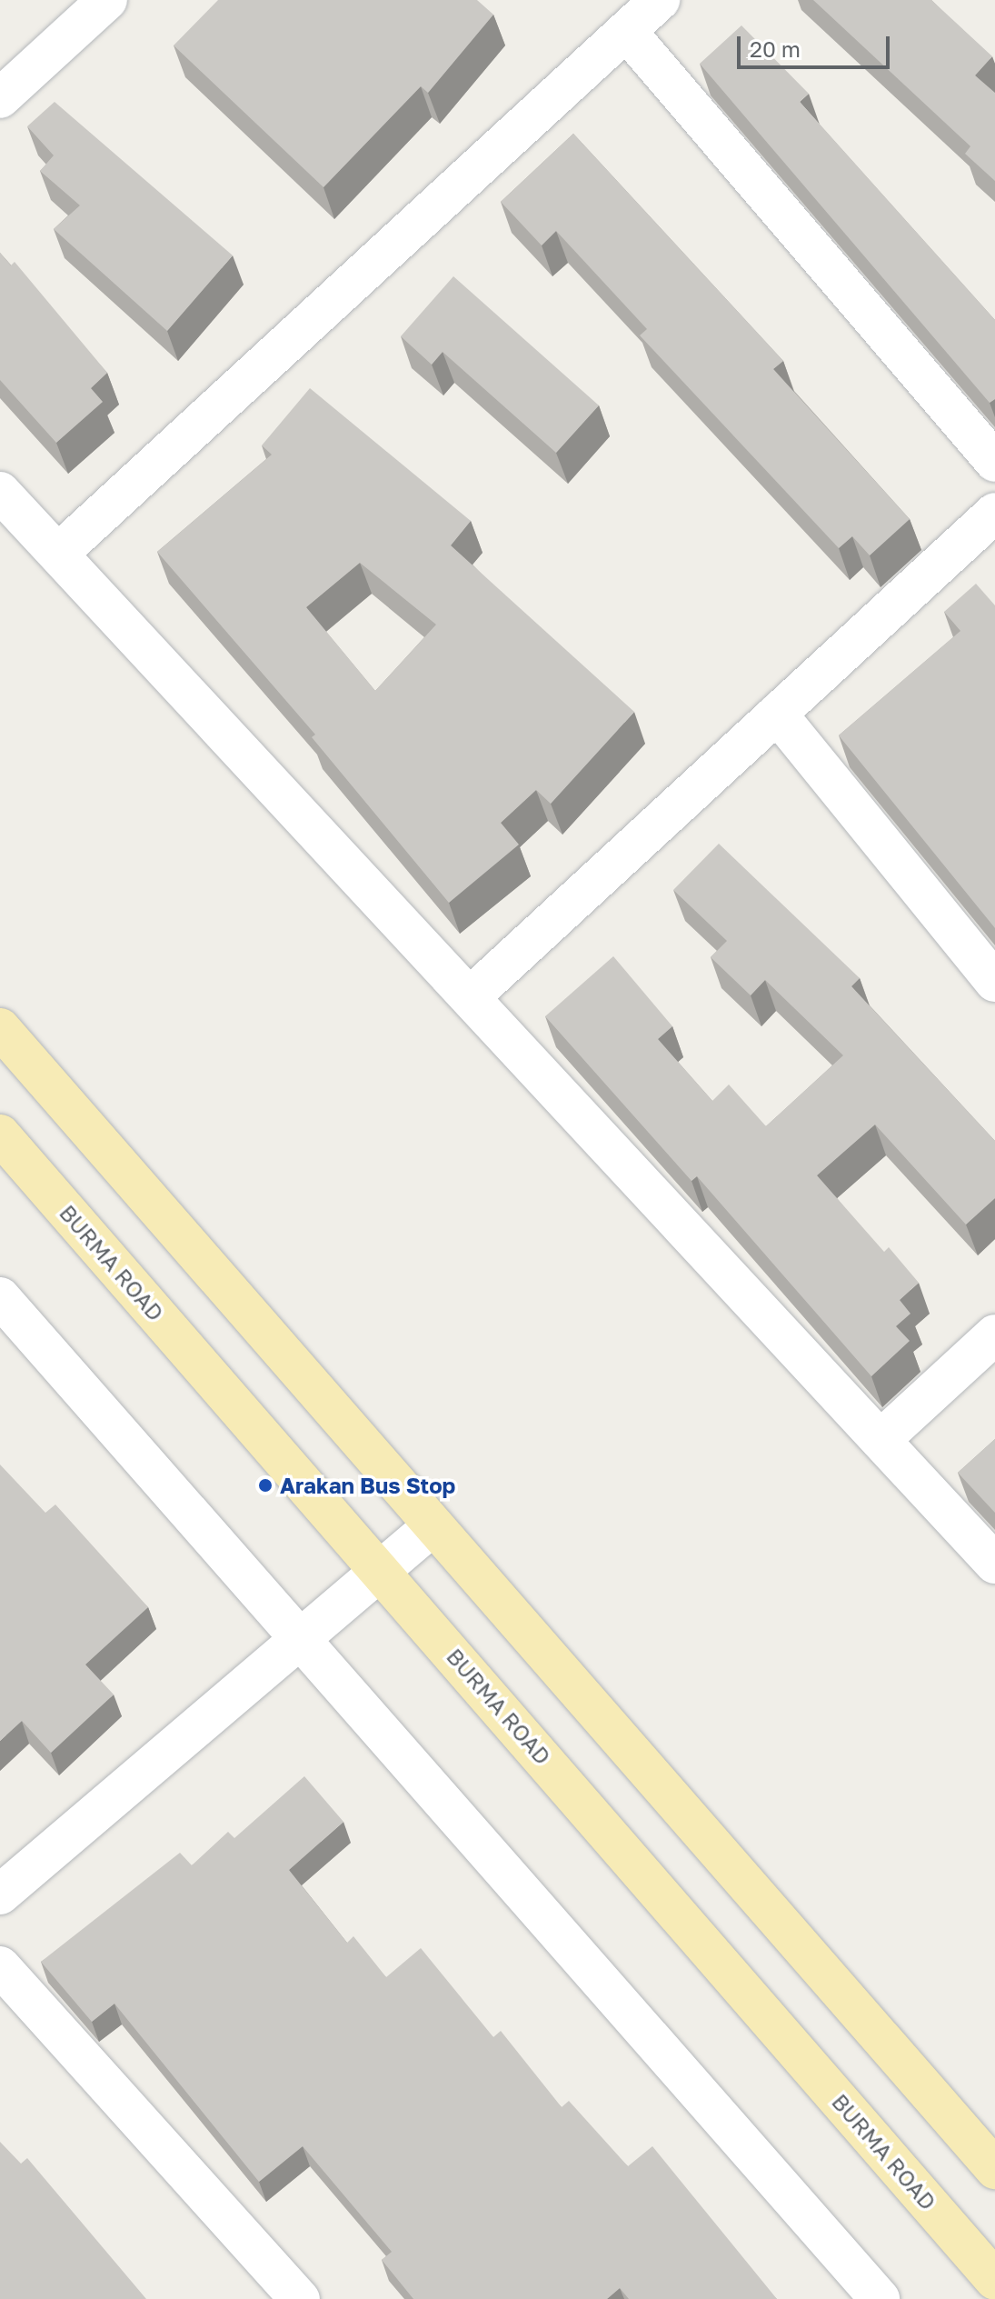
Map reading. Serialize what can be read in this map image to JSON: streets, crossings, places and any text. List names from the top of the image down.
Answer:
{
  "streets": {
    "main road": ["BURMA ROAD"]
  },
  "places": ["Arakan Bus Stop"],
  "scale_bar": "20 m"
}
